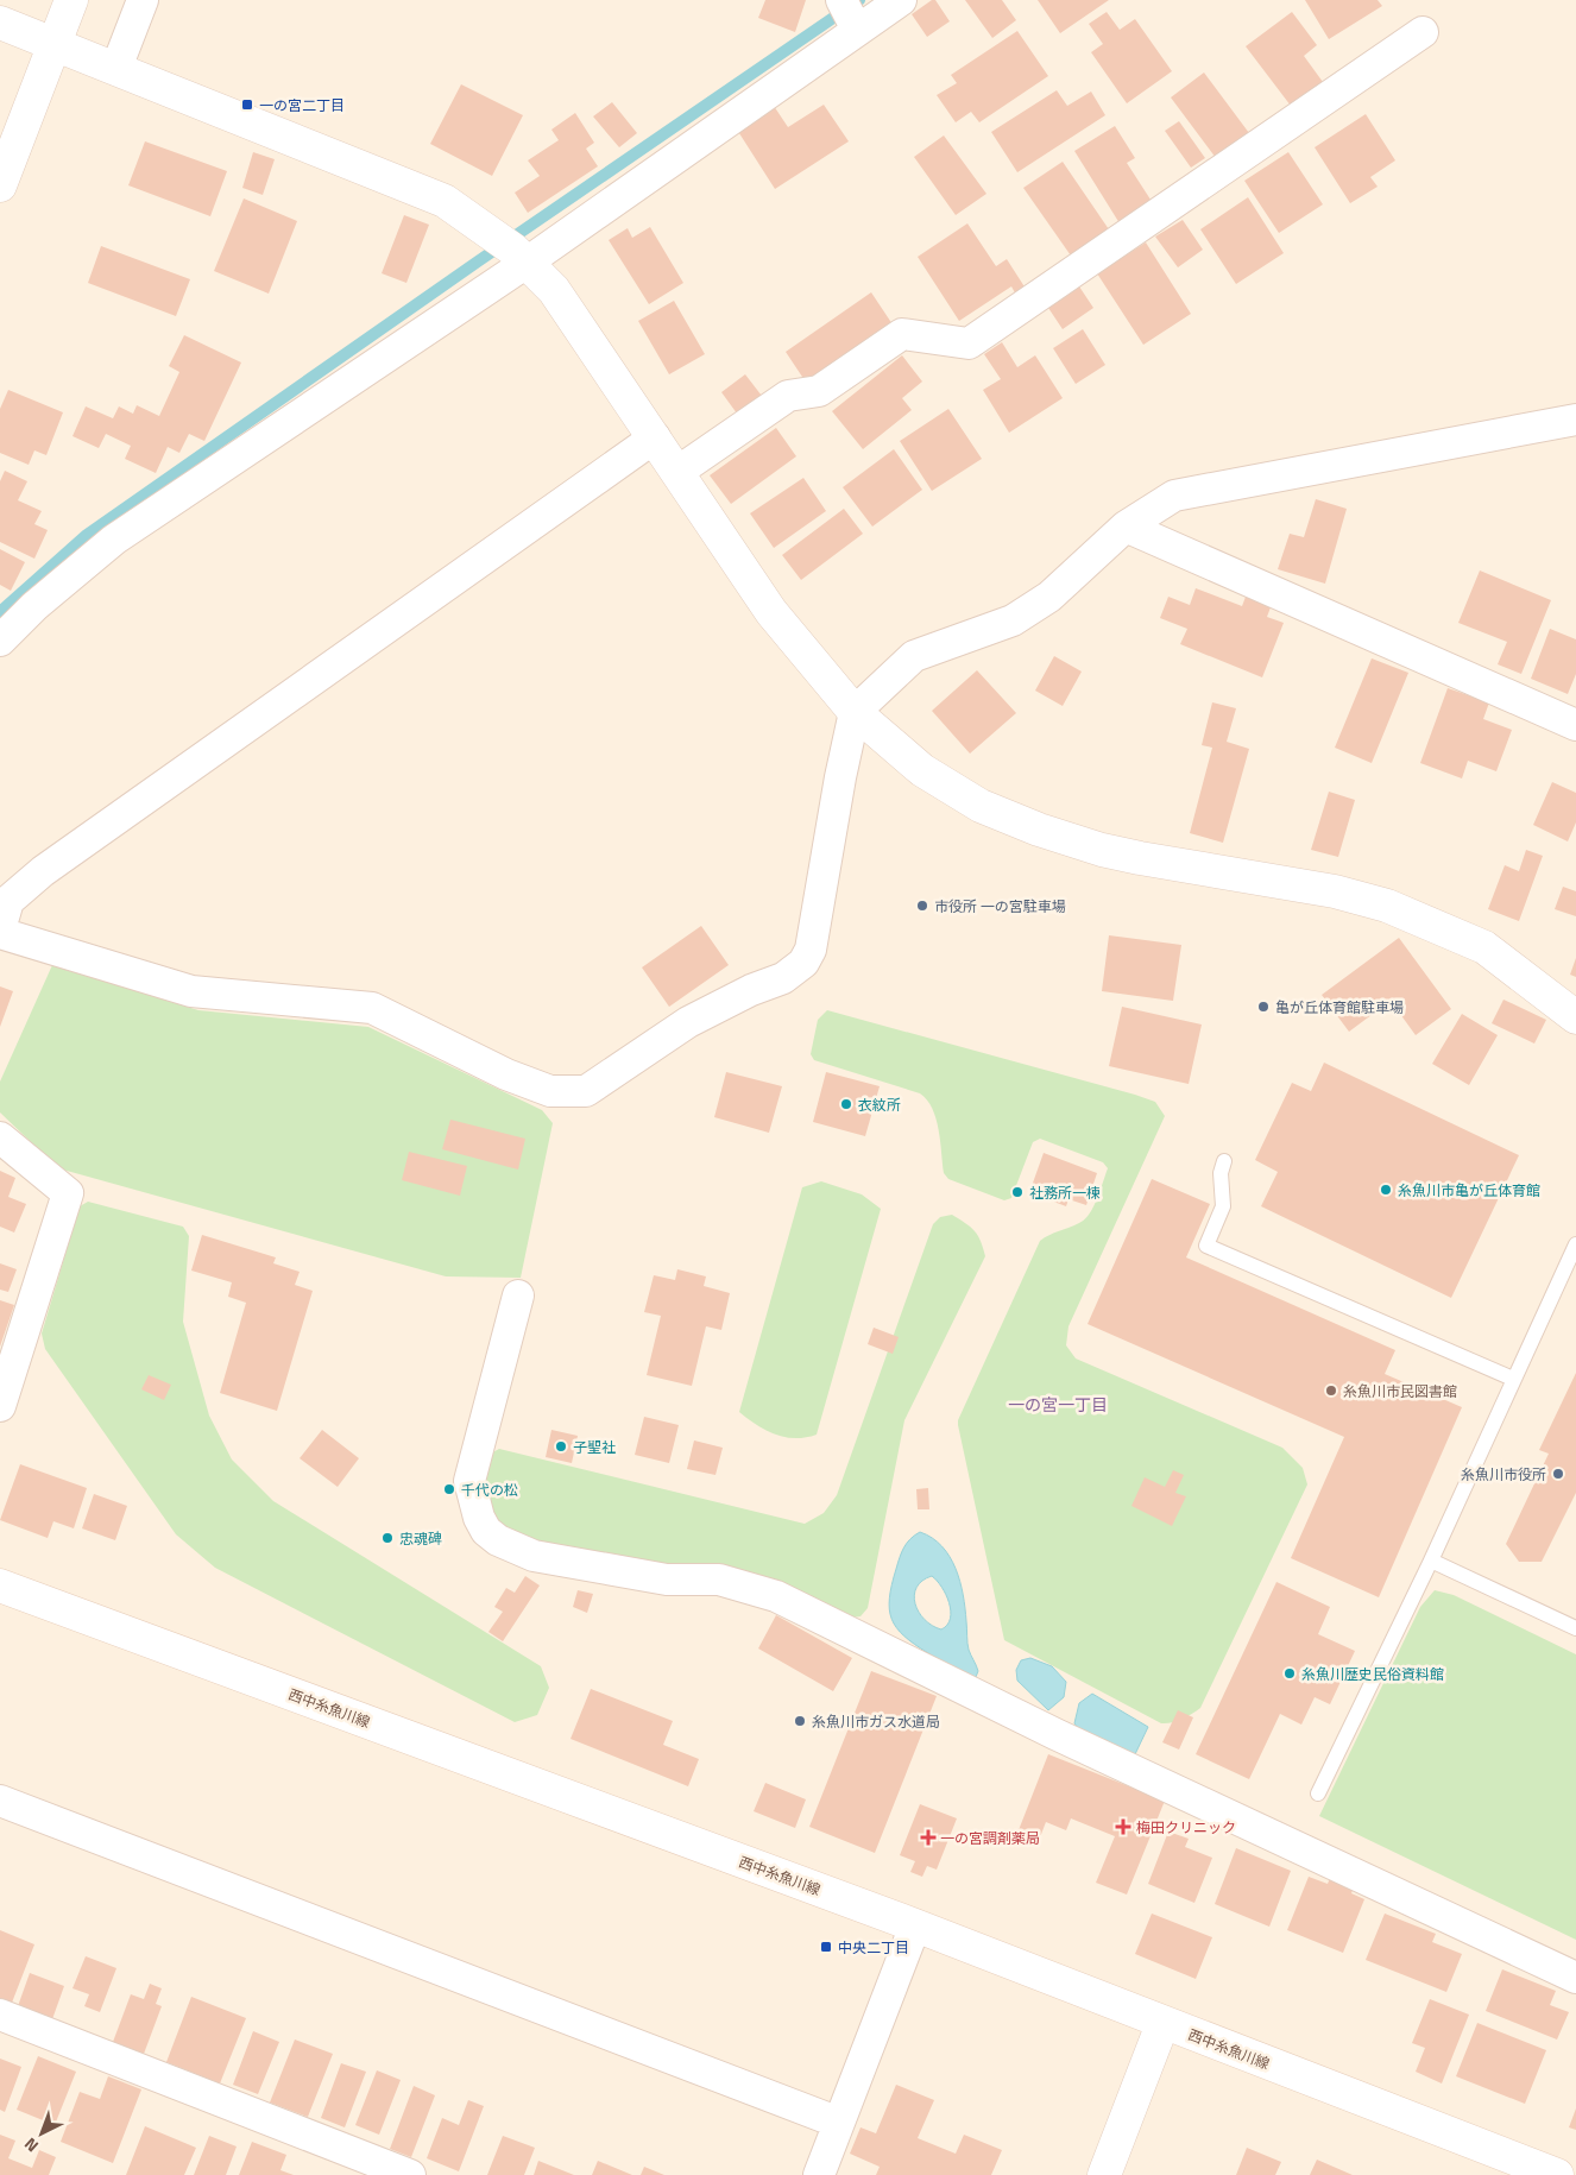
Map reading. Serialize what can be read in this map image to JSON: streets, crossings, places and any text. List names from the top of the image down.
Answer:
{
  "streets": {
    "street": ["西中糸魚川線"]
  },
  "districts": ["一の宮一丁目"],
  "places": {
    "transit": ["一の宮二丁目", "中央二丁目"],
    "other": [
      "市役所 一の宮駐車場",
      "亀が丘体育館駐車場",
      "衣紋所",
      "糸魚川市亀が丘体育館",
      "社務所一棟",
      "糸魚川市民図書館",
      "子聖社",
      "糸魚川市役所",
      "千代の松",
      "忠魂碑",
      "糸魚川歴史民俗資料館",
      "糸魚川市ガス水道局"
    ],
    "health": ["梅田クリニック", "一の宮調剤薬局"]
  },
  "north": "bottom left"
}
